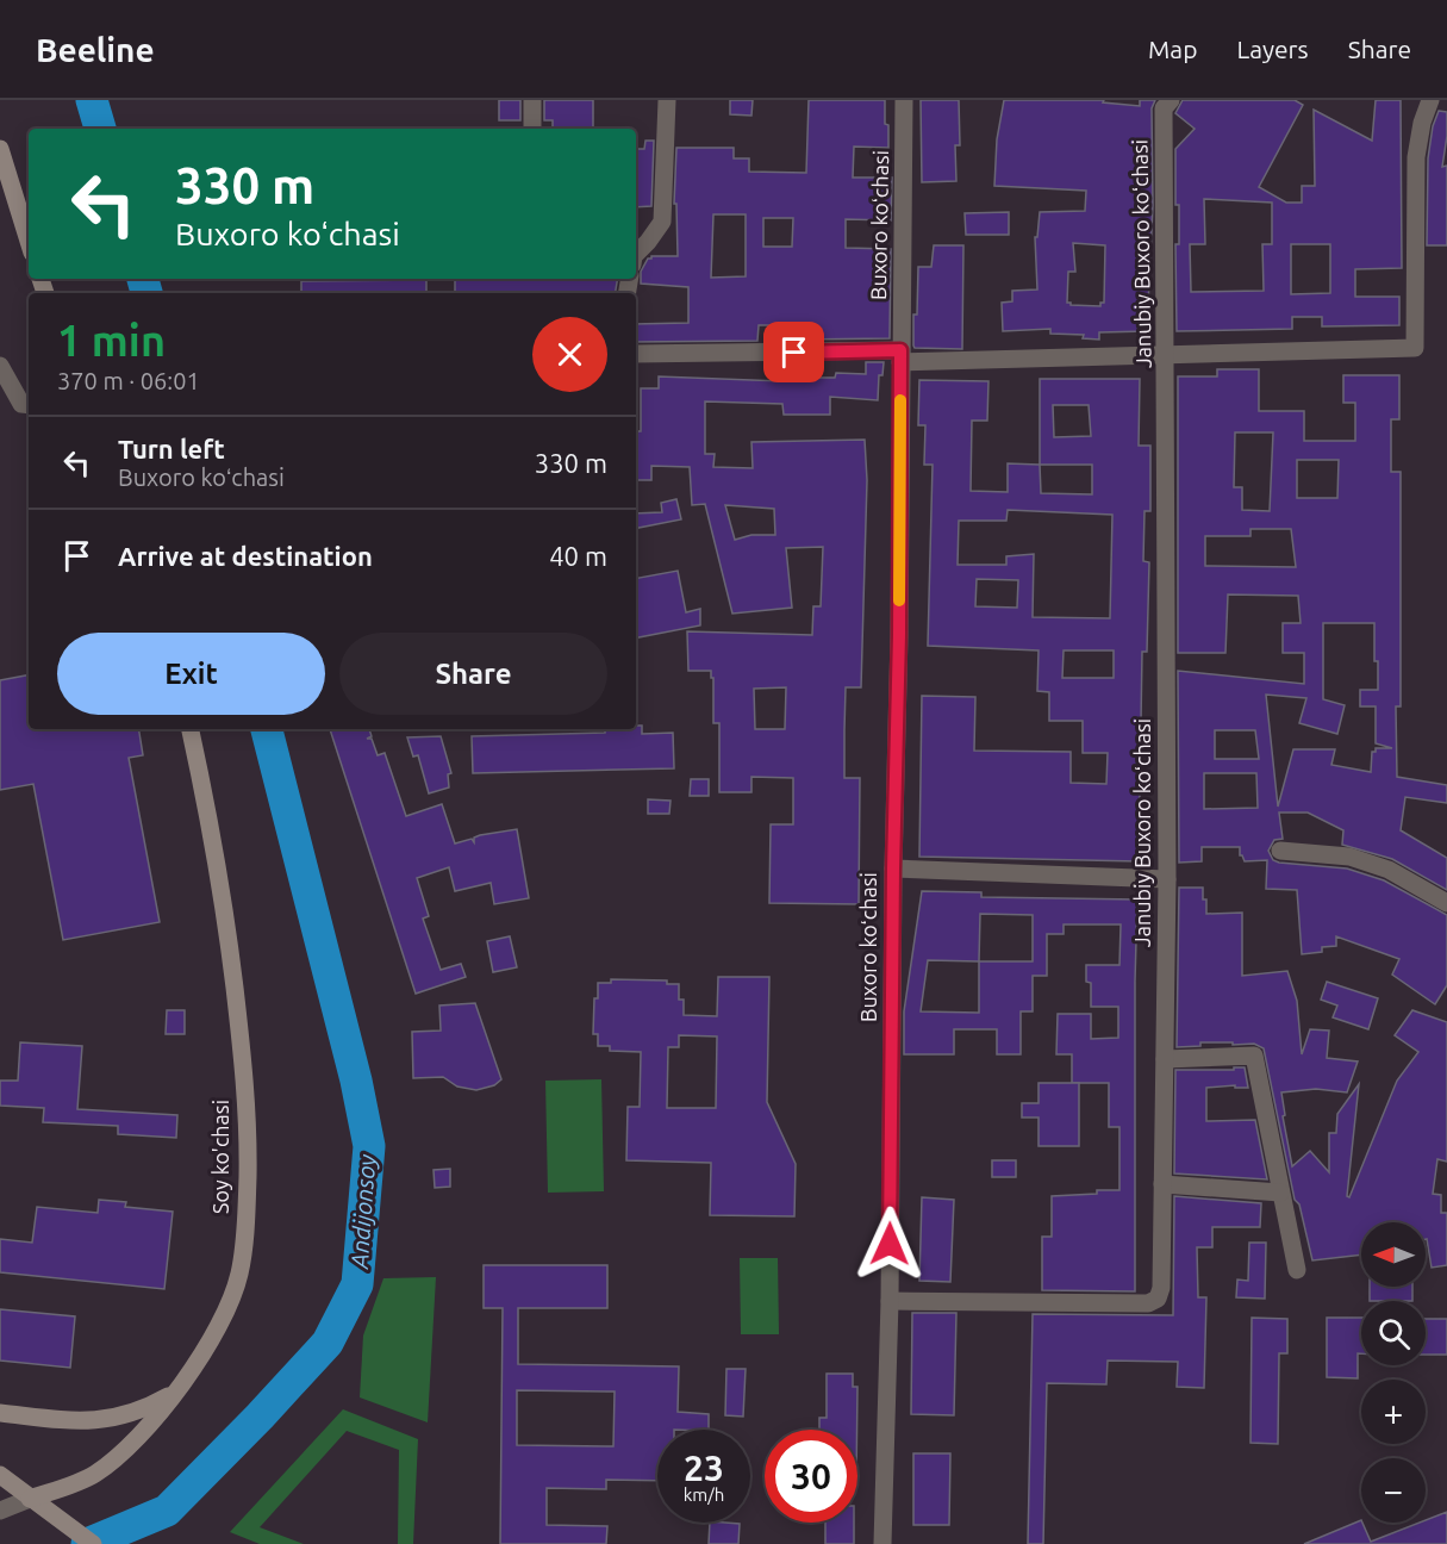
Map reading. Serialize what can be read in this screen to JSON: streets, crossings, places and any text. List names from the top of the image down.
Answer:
{
  "streets": {
    "main road": ["Soy ko'chasi"],
    "street": ["Buxoro koʻchasi", "Janubiy Buxoro koʻchasi"]
  },
  "crossings": [
    ["Buxoro koʻchasi", "Janubiy Buxoro koʻchasi"]
  ],
  "water": ["Andijonsoy"],
  "north": "left",
  "page": {
    "header": "Beeline",
    "nav": ["Map", "Layers", "Share"],
    "turn": ["330 m", "Buxoro koʻchasi"],
    "heading": ["1 min", "370 m · 06:01"],
    "list": [
      {
        "name": "Turn left",
        "note": "Buxoro koʻchasi",
        "value": "330 m"
      },
      {
        "name": "Arrive at destination",
        "value": "40 m"
      }
    ],
    "buttons": ["Exit", "Share"],
    "map_buttons": ["+", "−"],
    "speed": "23 km/h",
    "limit": "30"
  }
}
